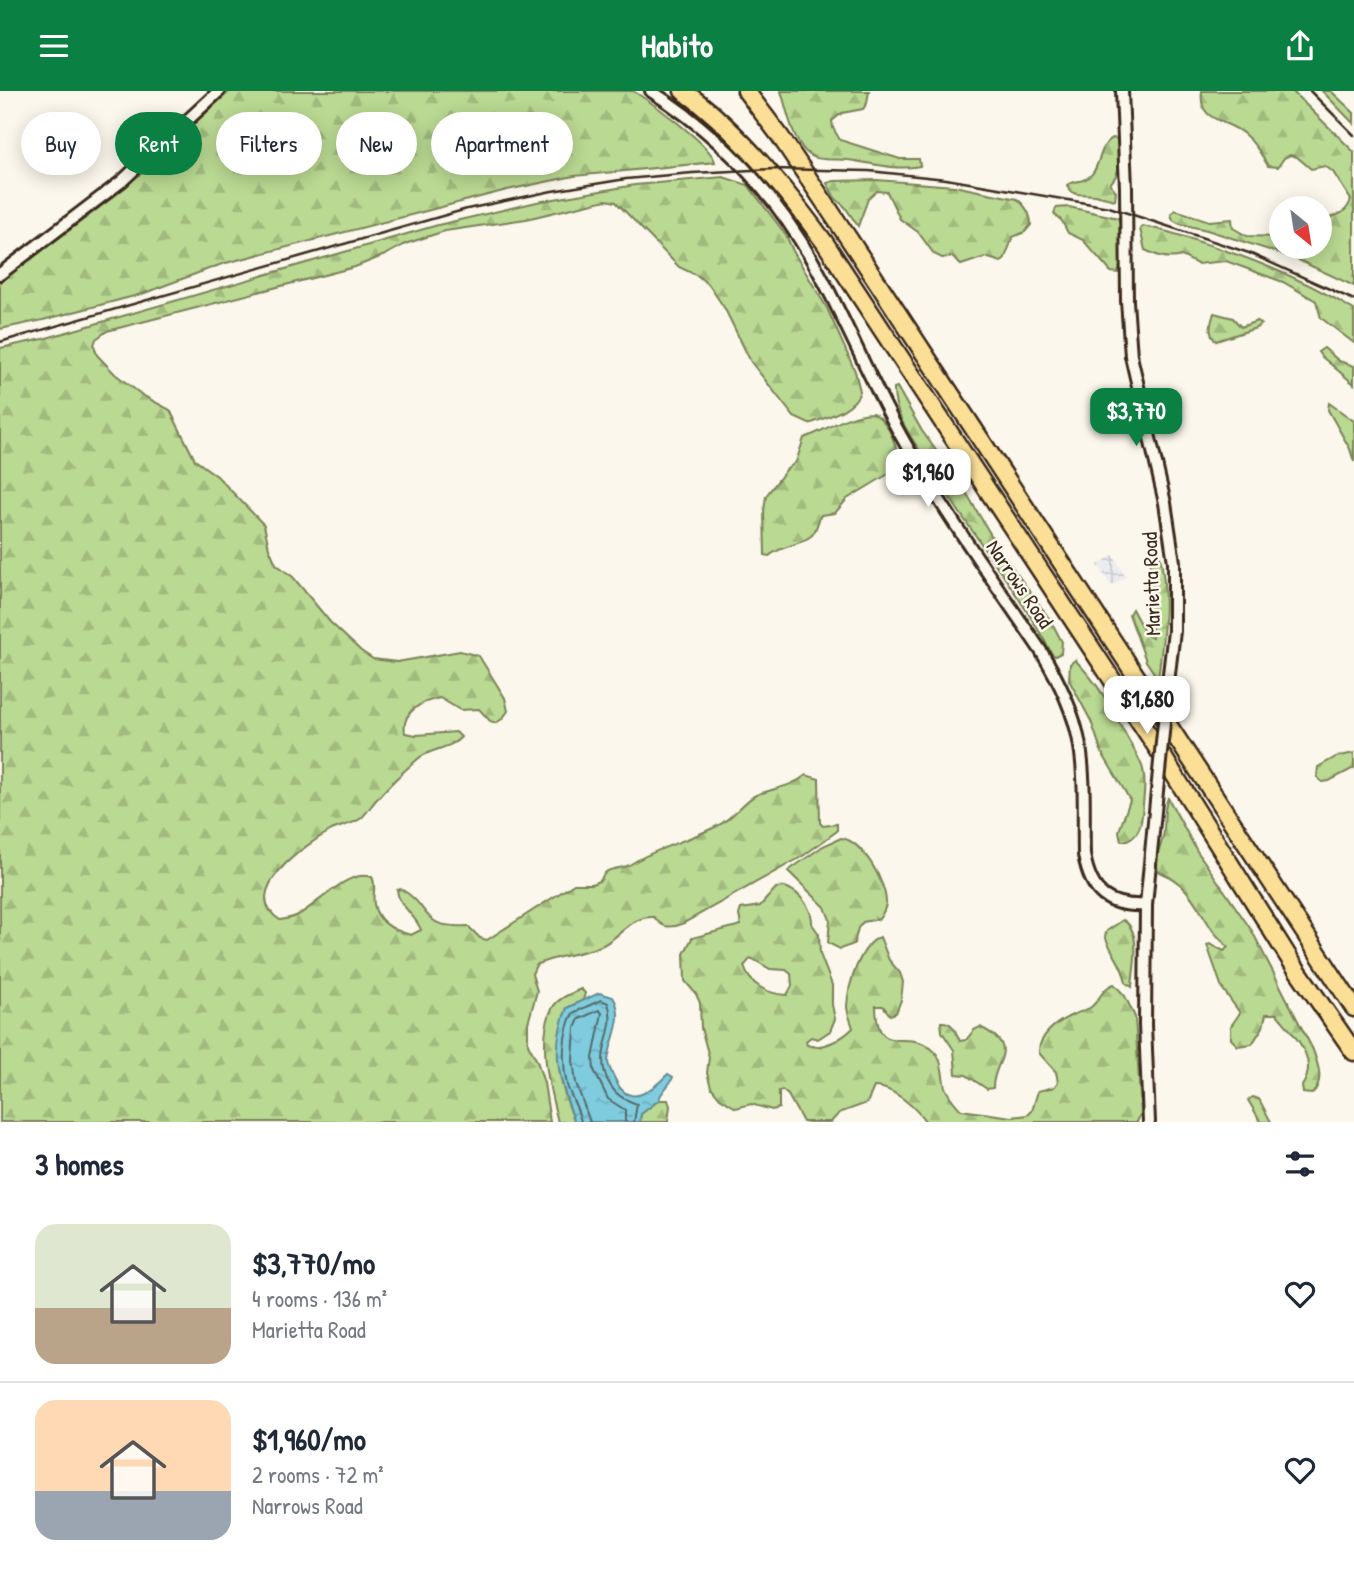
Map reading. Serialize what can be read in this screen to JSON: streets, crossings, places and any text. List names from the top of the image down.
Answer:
{
  "streets": {
    "street": ["Narrows Road", "Marietta Road"]
  },
  "crossings": [
    ["Narrows Road", "Marietta Road"]
  ],
  "north": "bottom right",
  "page": {
    "header": "Habito",
    "chip": [
      "Buy",
      "Rent",
      "Filters",
      "New",
      "Apartment"
    ],
    "price": ["$3,770", "$1,960", "$1,680"],
    "heading": "3 homes",
    "list": [
      {
        "name": "$3,770/mo",
        "note": "4 rooms · 136 m² · Marietta Road"
      },
      {
        "name": "$1,960/mo",
        "note": "2 rooms · 72 m² · Narrows Road"
      }
    ]
  }
}
